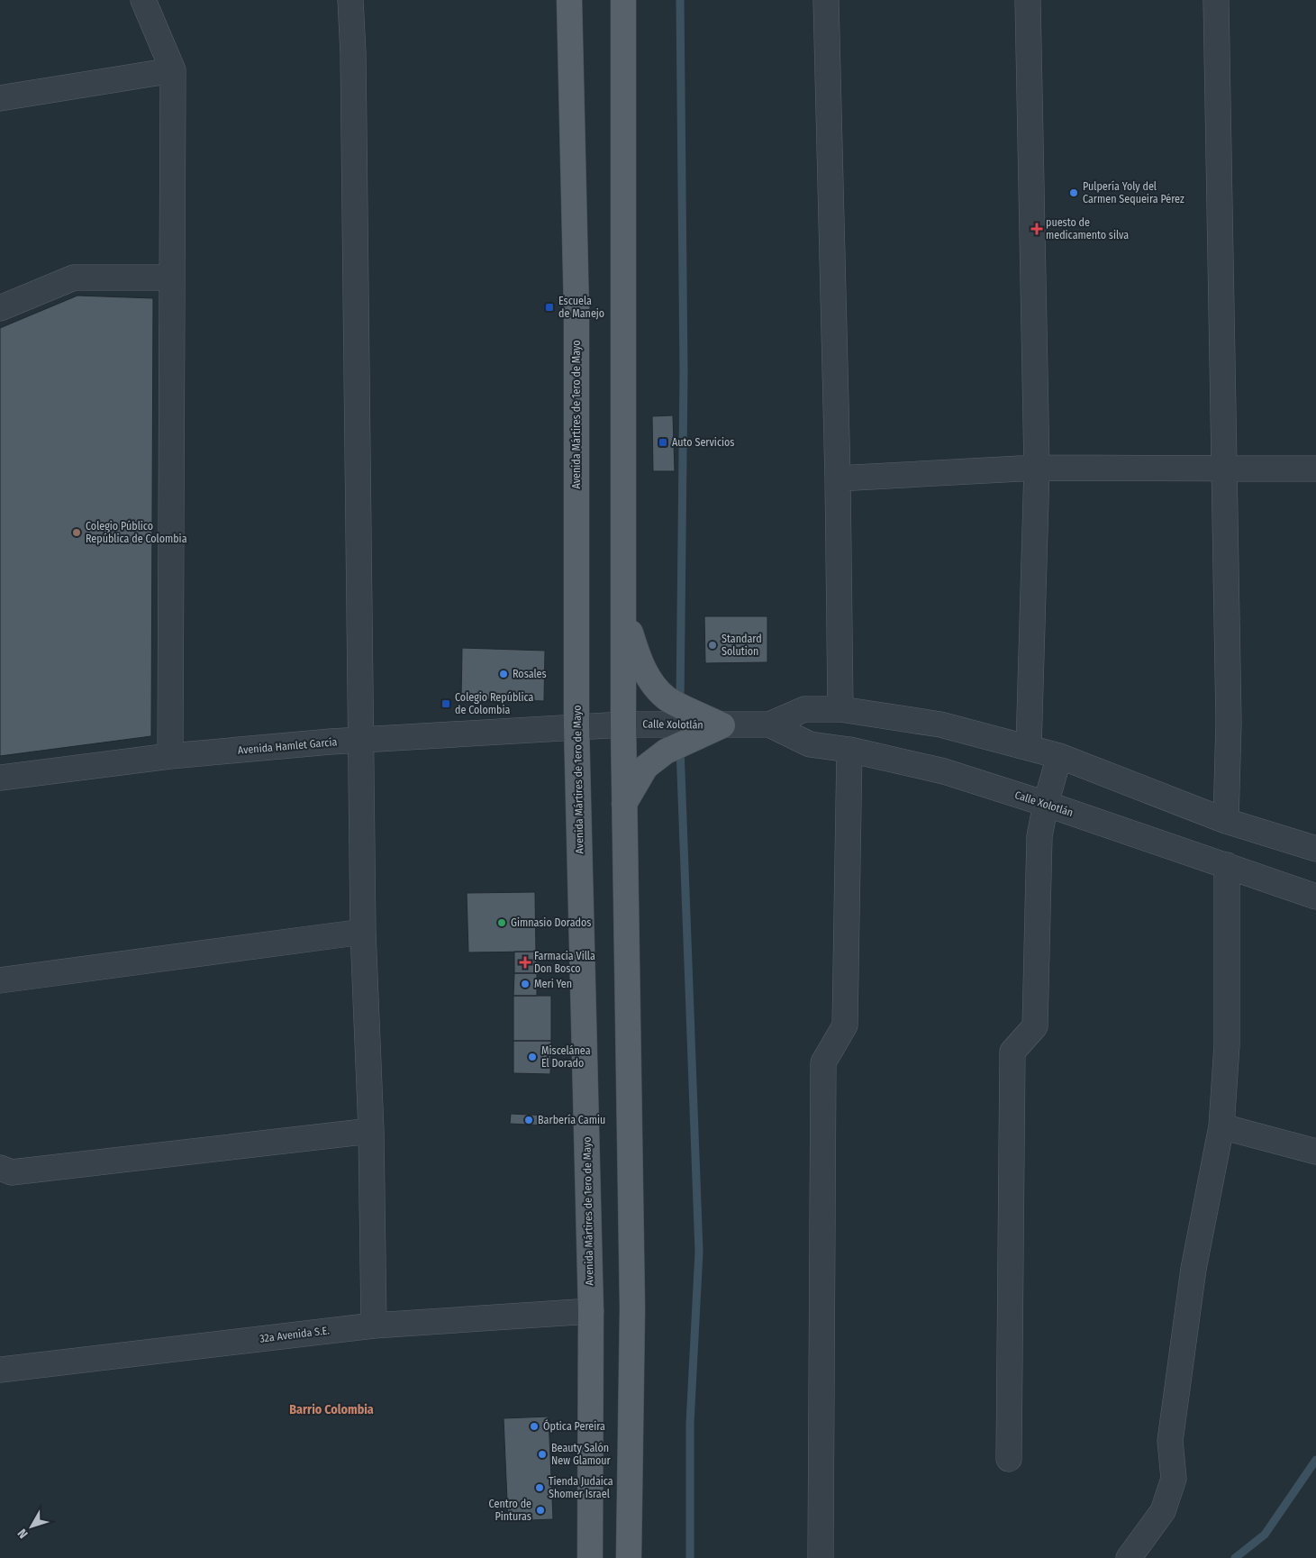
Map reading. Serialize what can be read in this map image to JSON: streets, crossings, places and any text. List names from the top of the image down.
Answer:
{
  "streets": {
    "main road": ["Avenida Mártires de 1ero de Mayo"],
    "street": ["Calle Xolotlán", "Avenida Hamlet García", "32a Avenida S.E."]
  },
  "crossings": [
    ["Avenida Mártires de 1ero de Mayo", "Calle Xolotlán"],
    ["Avenida Mártires de 1ero de Mayo", "Avenida Hamlet García"],
    ["Avenida Mártires de 1ero de Mayo", "32a Avenida S.E."],
    ["Calle Xolotlán", "Avenida Hamlet García"]
  ],
  "districts": ["Barrio Colombia"],
  "places": {
    "other": [
      "Pulpería Yoly del Carmen Sequeira Pérez",
      "Colegio Público República de Colombia",
      "Standard Solution",
      "Rosales",
      "Gimnasio Dorados",
      "Meri Yen",
      "Miscelánea El Dorado",
      "Barbería Camiu",
      "Óptica Pereira",
      "Beauty Salón New Glamour",
      "Tienda Judaica Shomer Israel",
      "Centro de Pinturas"
    ],
    "health": ["puesto de medicamento silva", "Farmacia Villa Don Bosco"],
    "transit": ["Escuela de Manejo", "Auto Servicios", "Colegio República de Colombia"]
  },
  "north": "bottom left"
}
